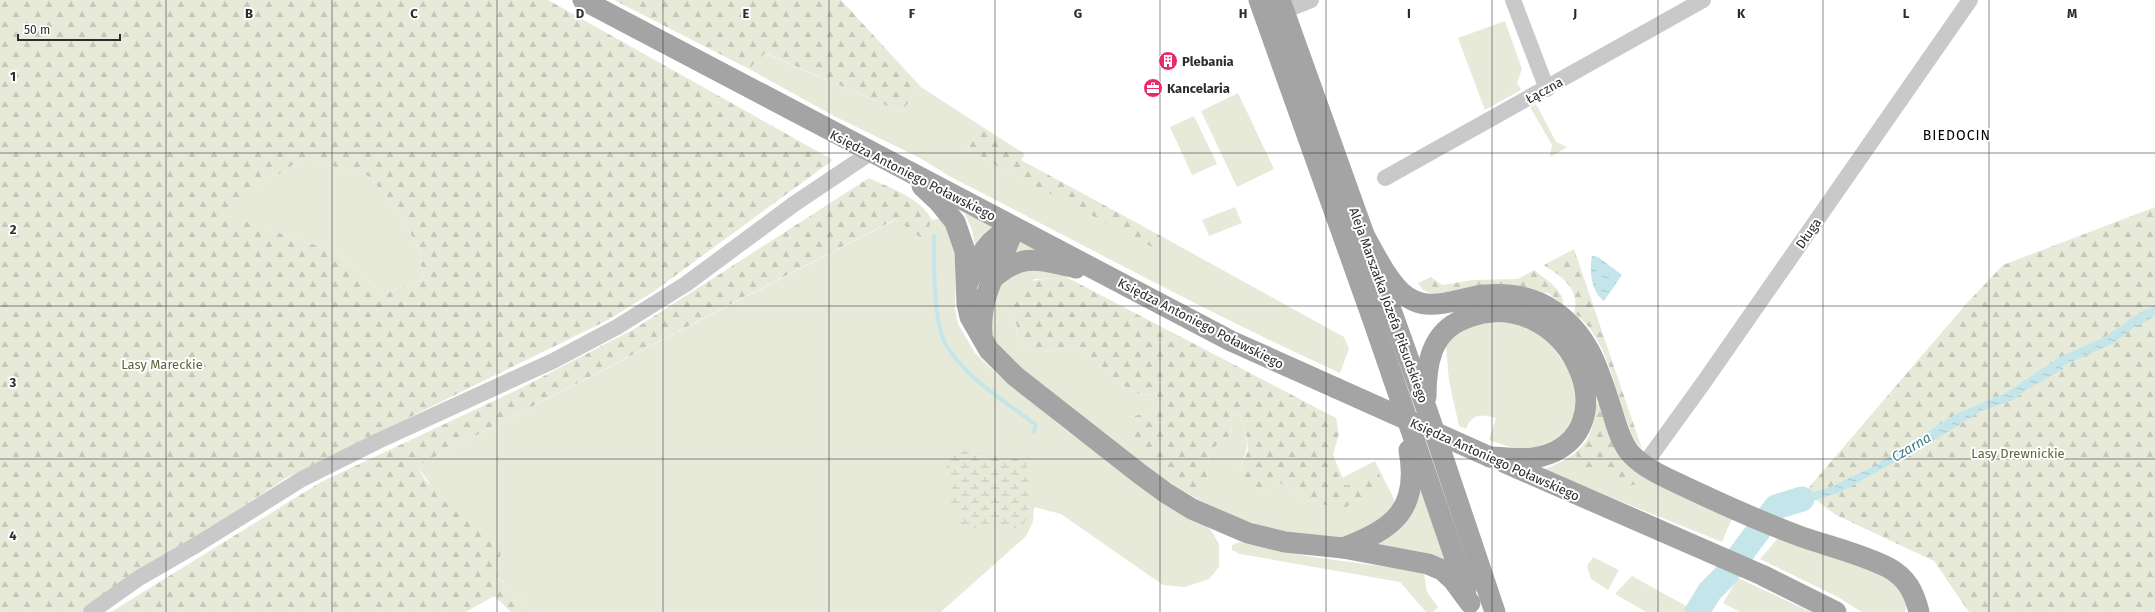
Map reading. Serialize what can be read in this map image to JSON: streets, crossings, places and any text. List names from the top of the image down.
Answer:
{
  "streets": {
    "main road": ["Księdza Antoniego Poławskiego", "Aleja Marszałka Józefa Piłsudskiego"],
    "street": ["Łączna", "Długa"]
  },
  "districts": ["BIEDOCIN"],
  "water": ["Czarna"],
  "parks": ["Lasy Mareckie", "Lasy Drewnickie"],
  "places": {
    "building": ["Plebania"],
    "office": ["Kancelaria"]
  },
  "scale_bar": "50 m",
  "grid": {
    "columns": [
      "B",
      "C",
      "D",
      "E",
      "F",
      "G",
      "H",
      "I",
      "J",
      "K",
      "L",
      "M"
    ],
    "rows": [
      "1",
      "2",
      "3",
      "4"
    ]
  }
}
